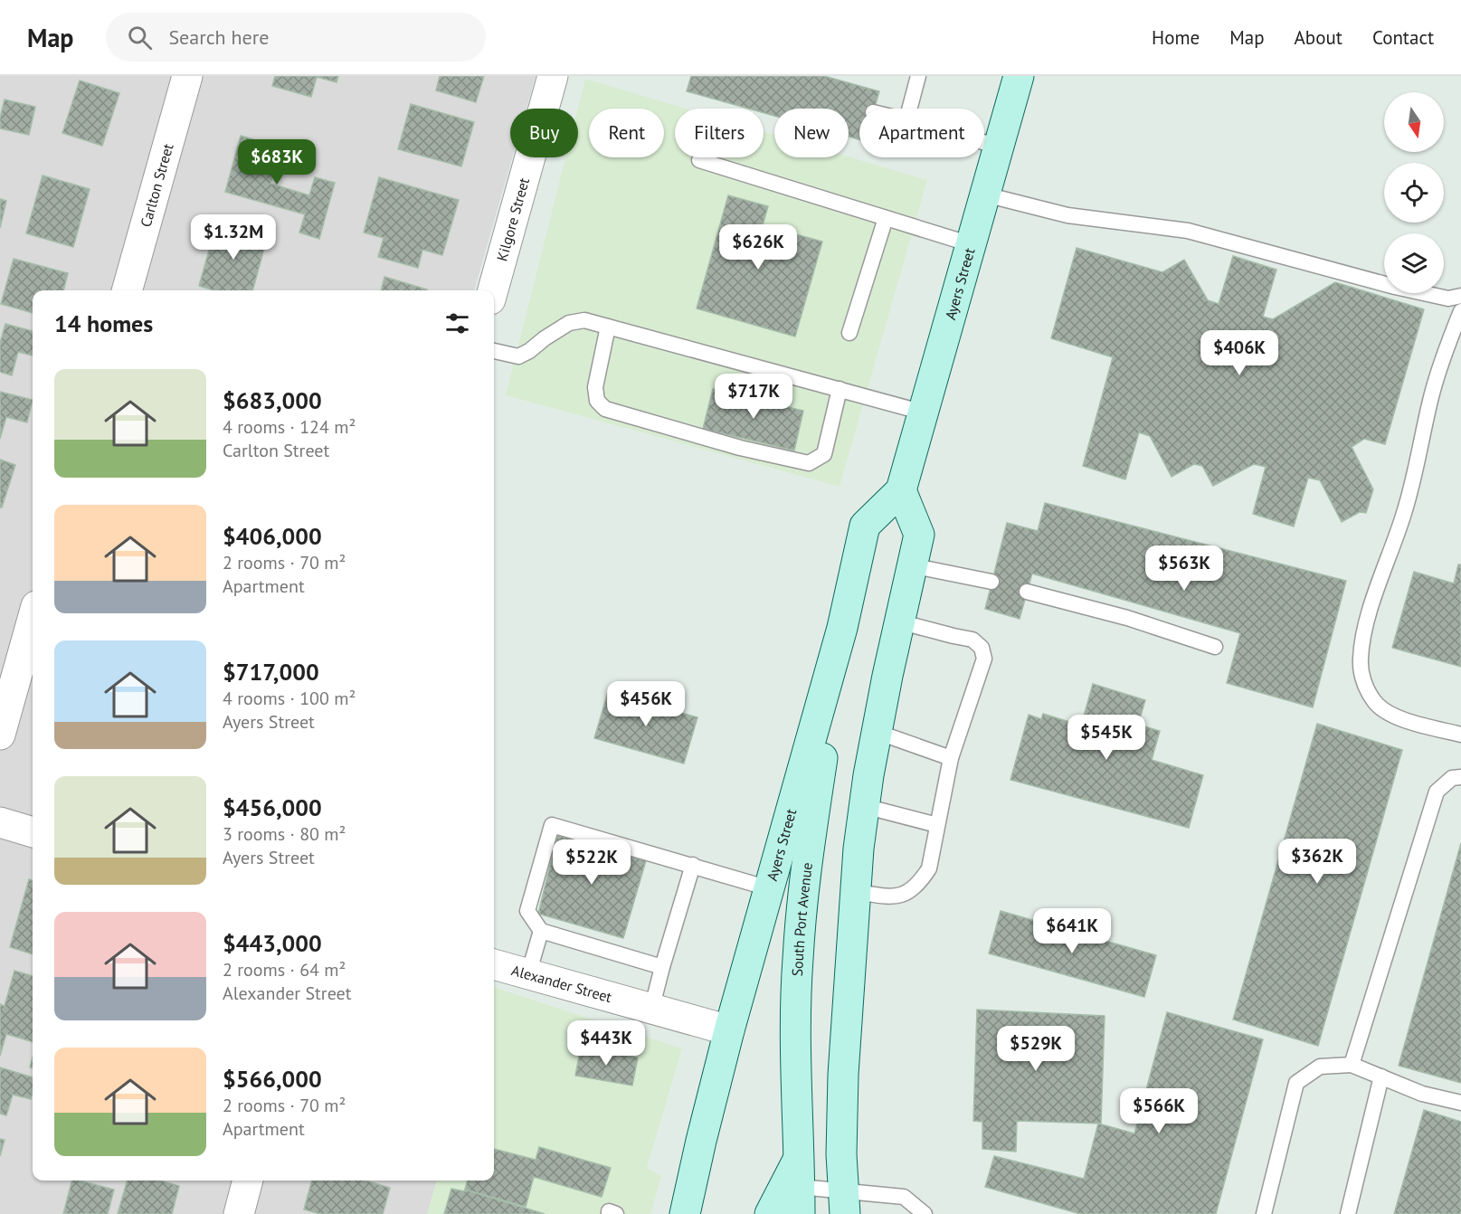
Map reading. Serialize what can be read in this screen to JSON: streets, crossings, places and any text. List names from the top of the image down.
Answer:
{
  "streets": {
    "main road": ["Ayers Street", "South Port Avenue"],
    "street": ["Carlton Street", "Kilgore Street", "Alexander Street"]
  },
  "crossings": [
    ["Ayers Street", "South Port Avenue"],
    ["Ayers Street", "Alexander Street"]
  ],
  "north": "bottom",
  "page": {
    "header": "Map",
    "search": "Search here",
    "nav": [
      "Home",
      "Map",
      "About",
      "Contact"
    ],
    "chip": [
      "Buy",
      "Rent",
      "Filters",
      "New",
      "Apartment"
    ],
    "price": [
      "$683K",
      "$1.32M",
      "$626K",
      "$406K",
      "$717K",
      "$563K",
      "$456K",
      "$545K",
      "$362K",
      "$522K",
      "$641K",
      "$443K",
      "$529K",
      "$566K"
    ],
    "heading": "14 homes",
    "list": [
      {
        "name": "$683,000",
        "note": "4 rooms · 124 m² · Carlton Street"
      },
      {
        "name": "$406,000",
        "note": "2 rooms · 70 m² · Apartment"
      },
      {
        "name": "$717,000",
        "note": "4 rooms · 100 m² · Ayers Street"
      },
      {
        "name": "$456,000",
        "note": "3 rooms · 80 m² · Ayers Street"
      },
      {
        "name": "$443,000",
        "note": "2 rooms · 64 m² · Alexander Street"
      },
      {
        "name": "$566,000",
        "note": "2 rooms · 70 m² · Apartment"
      }
    ]
  }
}
